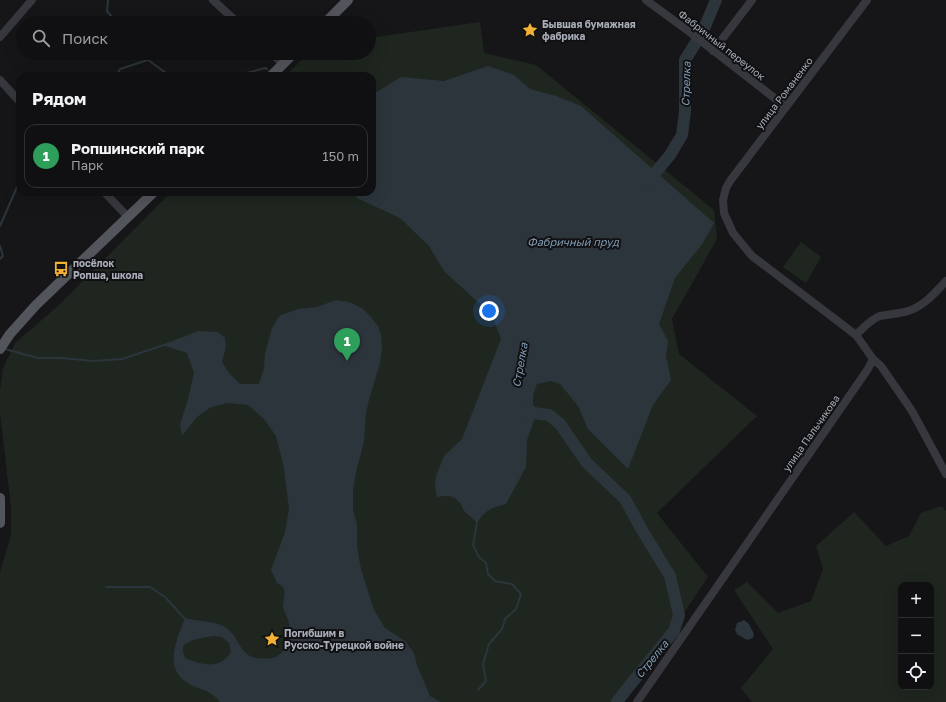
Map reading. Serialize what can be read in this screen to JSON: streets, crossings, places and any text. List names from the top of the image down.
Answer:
{
  "streets": {
    "street": ["Фабричный переулок", "улица Романенко", "улица Пальчикова"]
  },
  "crossings": [
    ["Фабричный переулок", "улица Романенко"]
  ],
  "water": ["Стрелка", "Фабричный пруд"],
  "places": {
    "place": ["Бывшая бумажная фабрика", "Погибшим в Русско-Турецкой войне"],
    "bus stop": ["посёлок Ропша, школа"]
  },
  "page": {
    "search": "Поиск",
    "heading": "Рядом",
    "list": [
      {
        "mark": "1",
        "name": "Ропшинский парк",
        "note": "Парк",
        "value": "150 m"
      }
    ],
    "pins": "1",
    "map_buttons": ["+", "−"]
  }
}
